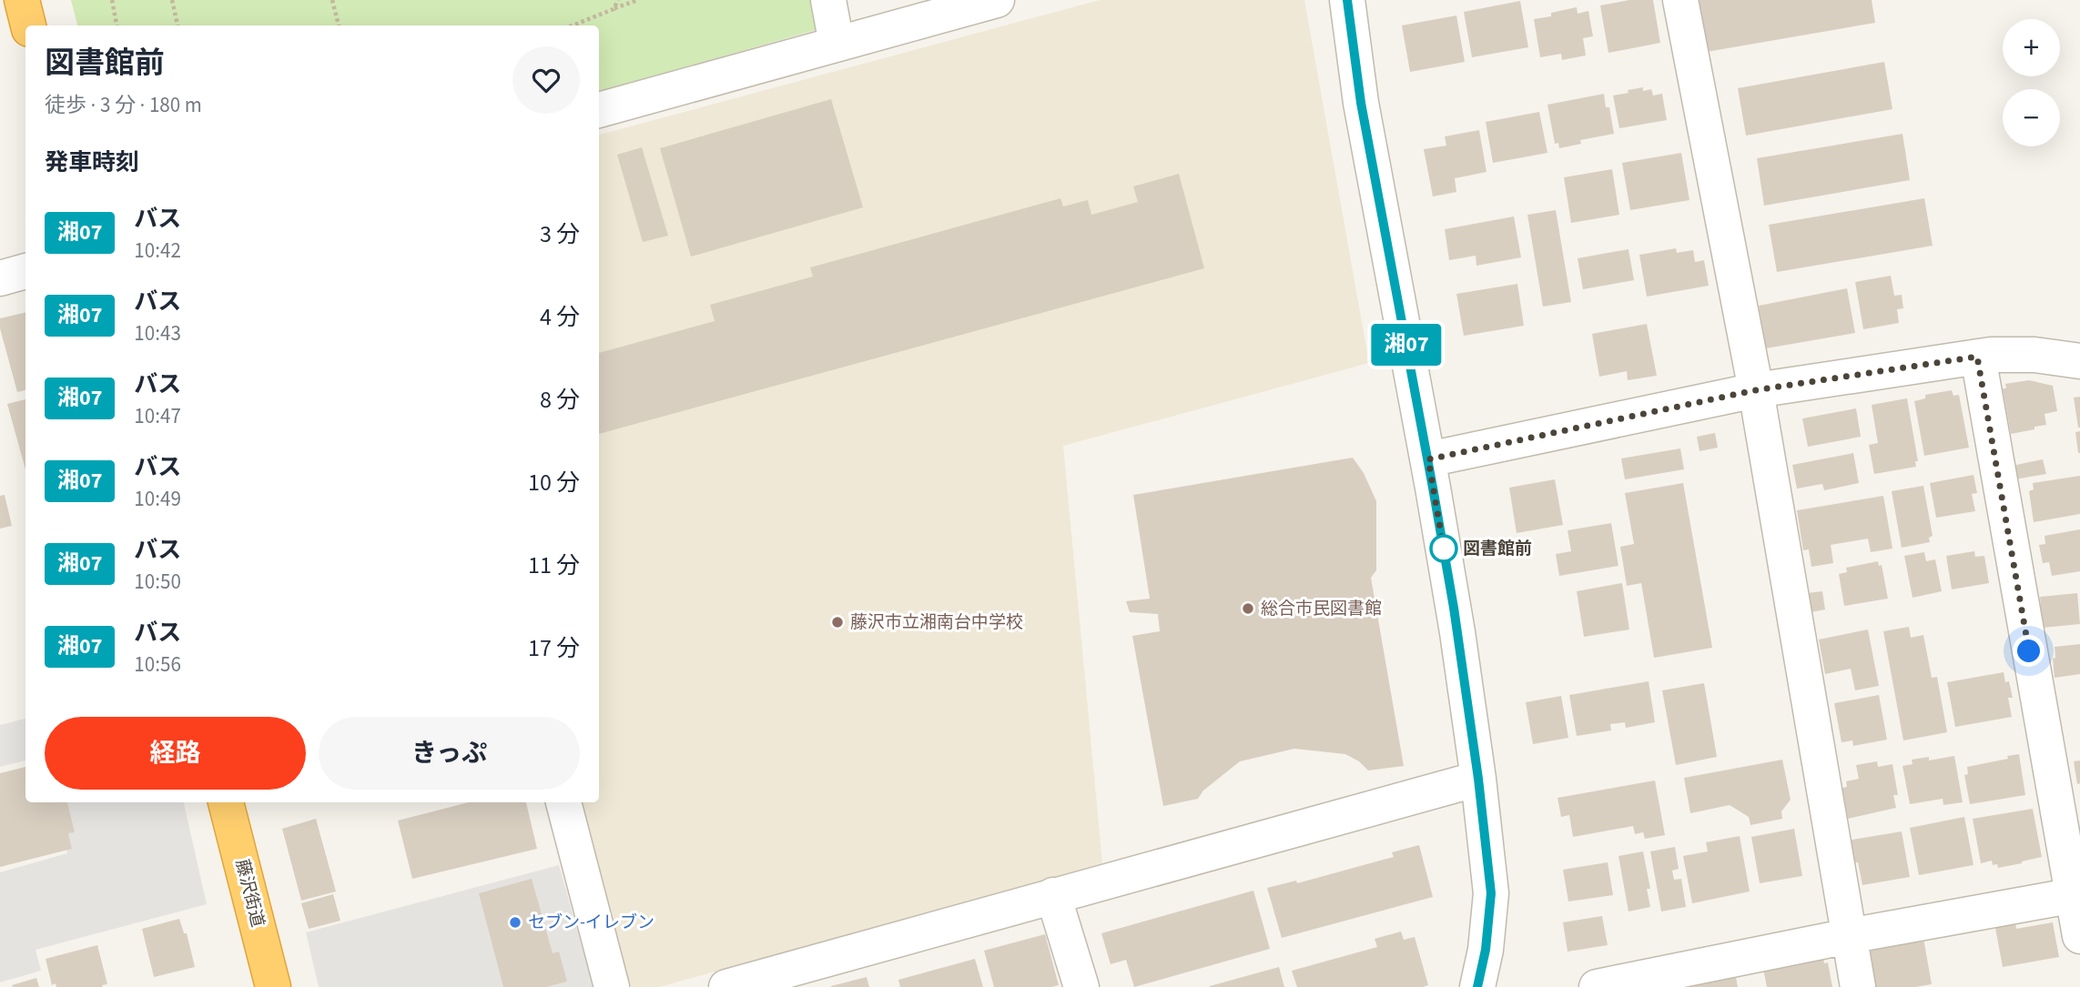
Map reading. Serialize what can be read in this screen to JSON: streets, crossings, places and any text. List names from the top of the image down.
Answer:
{
  "streets": {
    "highway": ["藤沢街道"]
  },
  "places": [
    "図書館前",
    "総合市民図書館",
    "藤沢市立湘南台中学校",
    "セブン-イレブン"
  ],
  "lines": ["bus line 湘07"],
  "page": {
    "on_map": "湘07",
    "map_buttons": ["+", "−"],
    "heading": [
      ["図書館前", "徒歩 · 3 分 · 180 m"],
      "発車時刻"
    ],
    "list": [
      {
        "mark": "湘07",
        "name": "バス",
        "note": "10:42",
        "value": "3 分"
      },
      {
        "mark": "湘07",
        "name": "バス",
        "note": "10:43",
        "value": "4 分"
      },
      {
        "mark": "湘07",
        "name": "バス",
        "note": "10:47",
        "value": "8 分"
      },
      {
        "mark": "湘07",
        "name": "バス",
        "note": "10:49",
        "value": "10 分"
      },
      {
        "mark": "湘07",
        "name": "バス",
        "note": "10:50",
        "value": "11 分"
      },
      {
        "mark": "湘07",
        "name": "バス",
        "note": "10:56",
        "value": "17 分"
      }
    ],
    "buttons": ["経路", "きっぷ"]
  }
}
